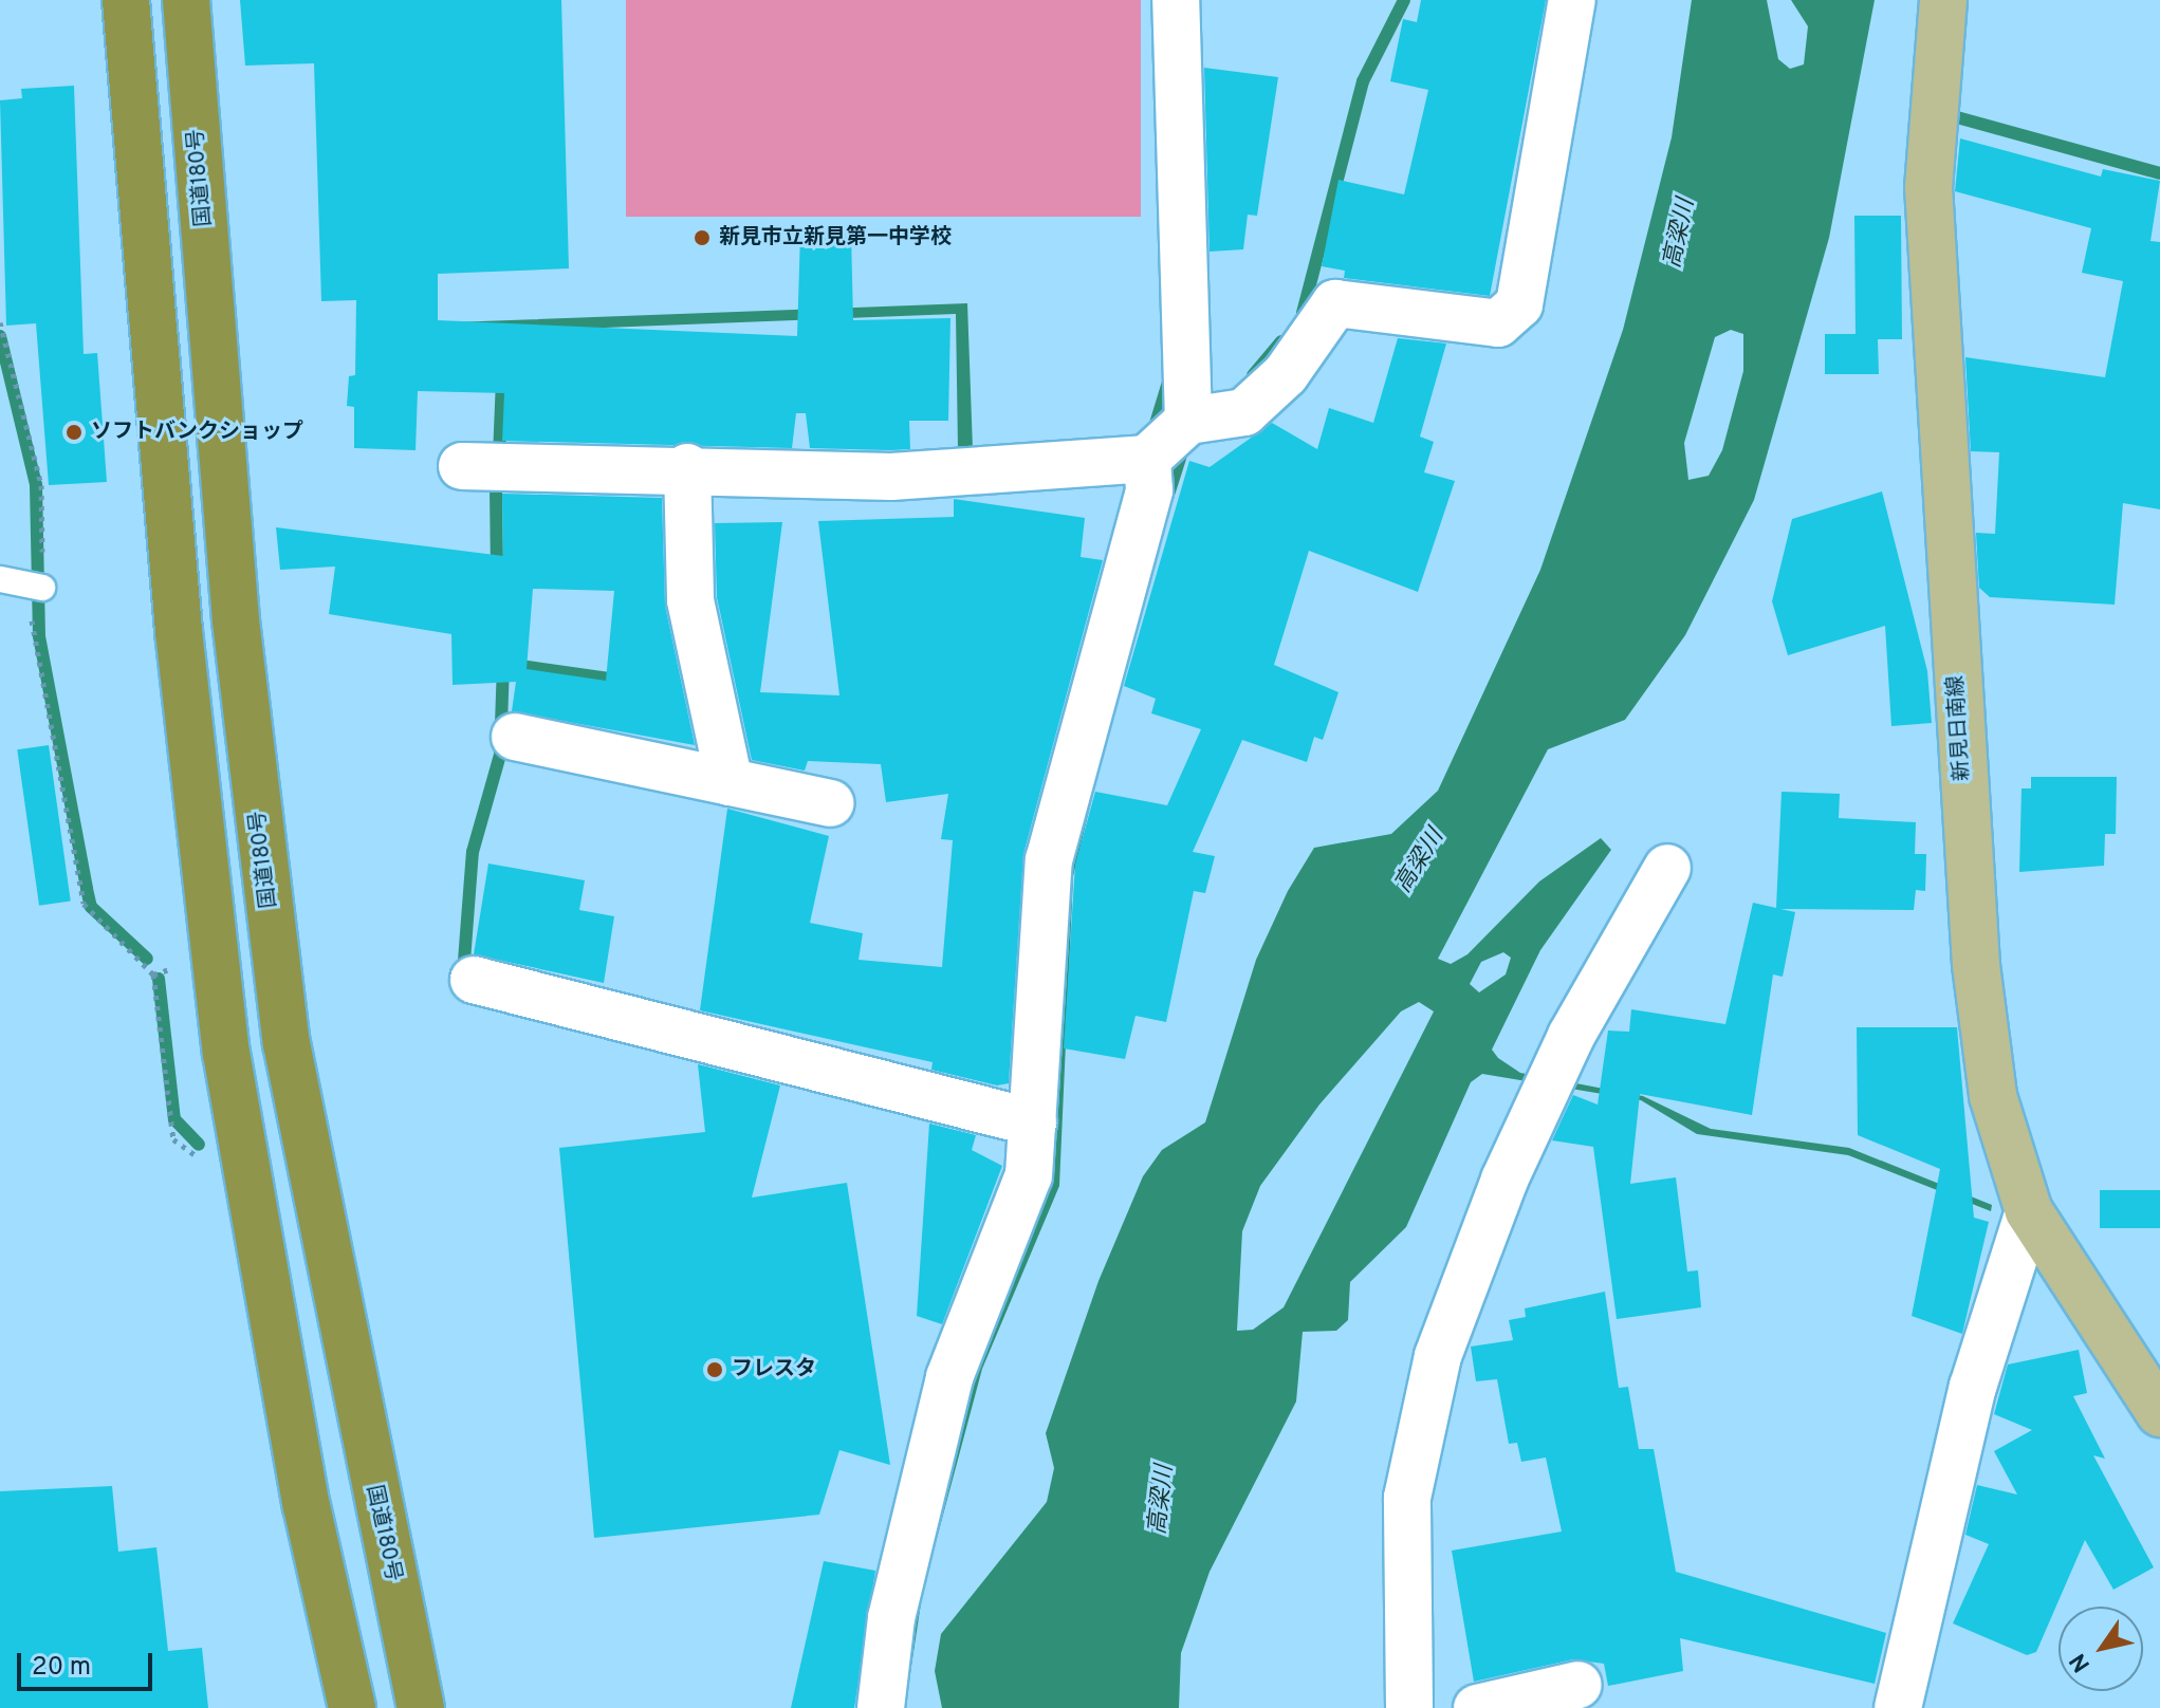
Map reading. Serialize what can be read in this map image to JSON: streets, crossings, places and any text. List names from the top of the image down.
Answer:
{
  "streets": {
    "highway": ["国道180号"],
    "main road": ["新見日南線"]
  },
  "water": ["高梁川"],
  "places": ["新見市立新見第一中学校", "ソフトバンクショップ", "フレスタ"],
  "scale_bar": "20 m",
  "north": "bottom left"
}
